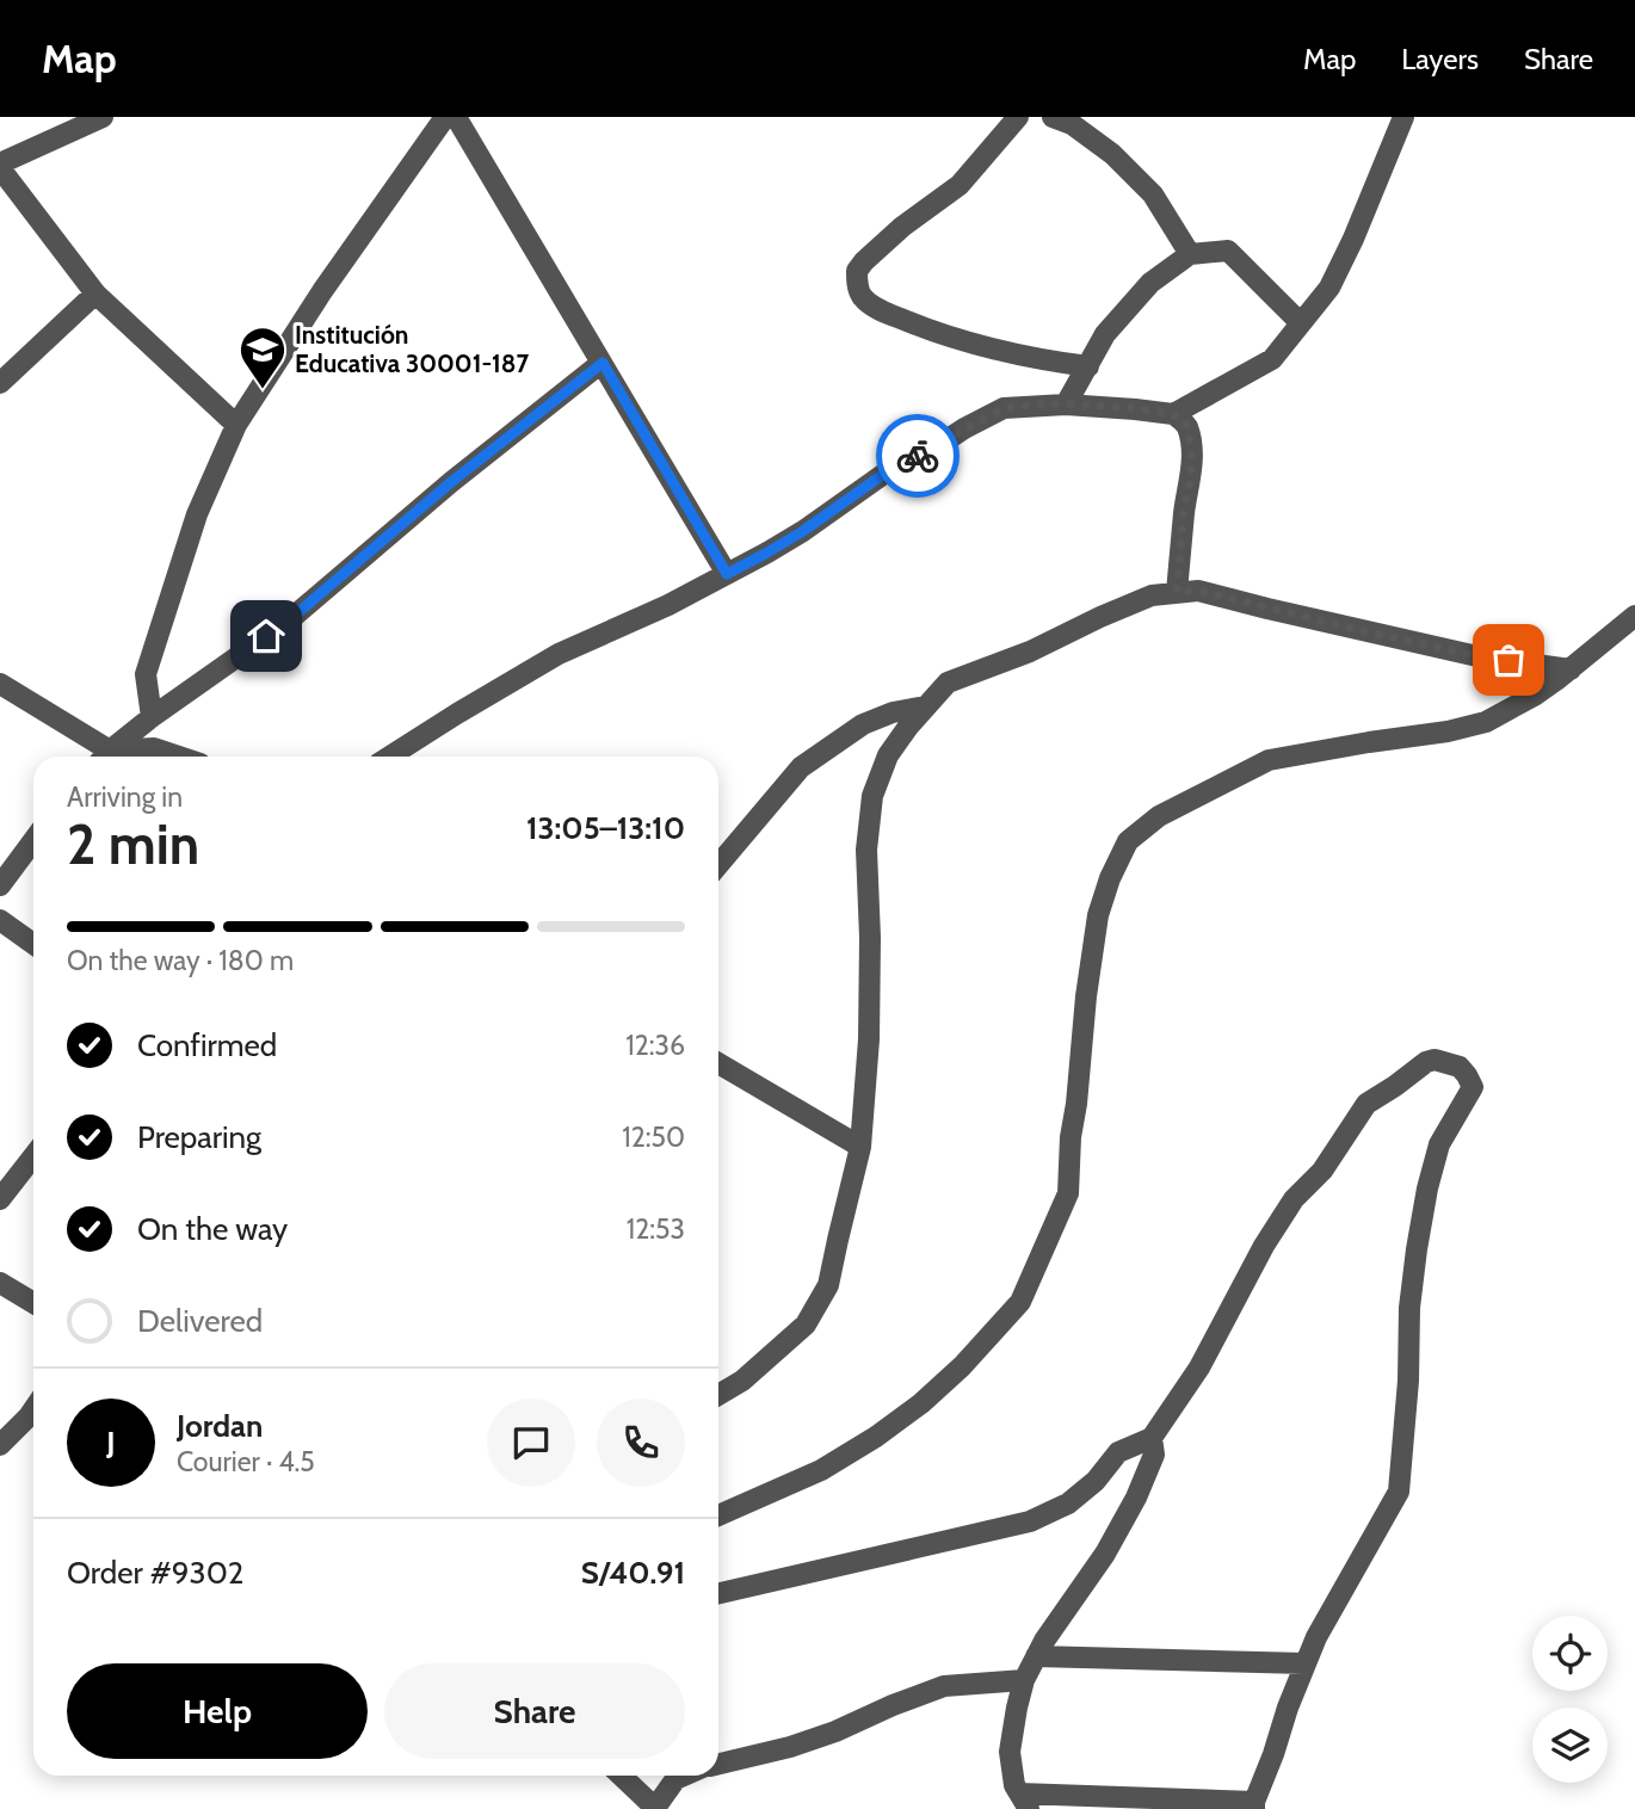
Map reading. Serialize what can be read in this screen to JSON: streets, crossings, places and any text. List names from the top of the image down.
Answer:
{
  "places": {
    "school or university": ["Institución Educativa 30001-187"]
  },
  "page": {
    "header": "Map",
    "nav": ["Map", "Layers", "Share"],
    "heading": ["2 min", "Arriving in", "13:05–13:10"],
    "panel": [
      "Jordan",
      "Courier · 4.5",
      "Order #9302",
      "S/40.91"
    ],
    "bar": "On the way · 180 m",
    "list": [
      ["Confirmed", "12:36"],
      ["Preparing", "12:50"],
      ["On the way", "12:53"],
      "Delivered"
    ],
    "round": "J",
    "buttons": ["Help", "Share"]
  }
}
